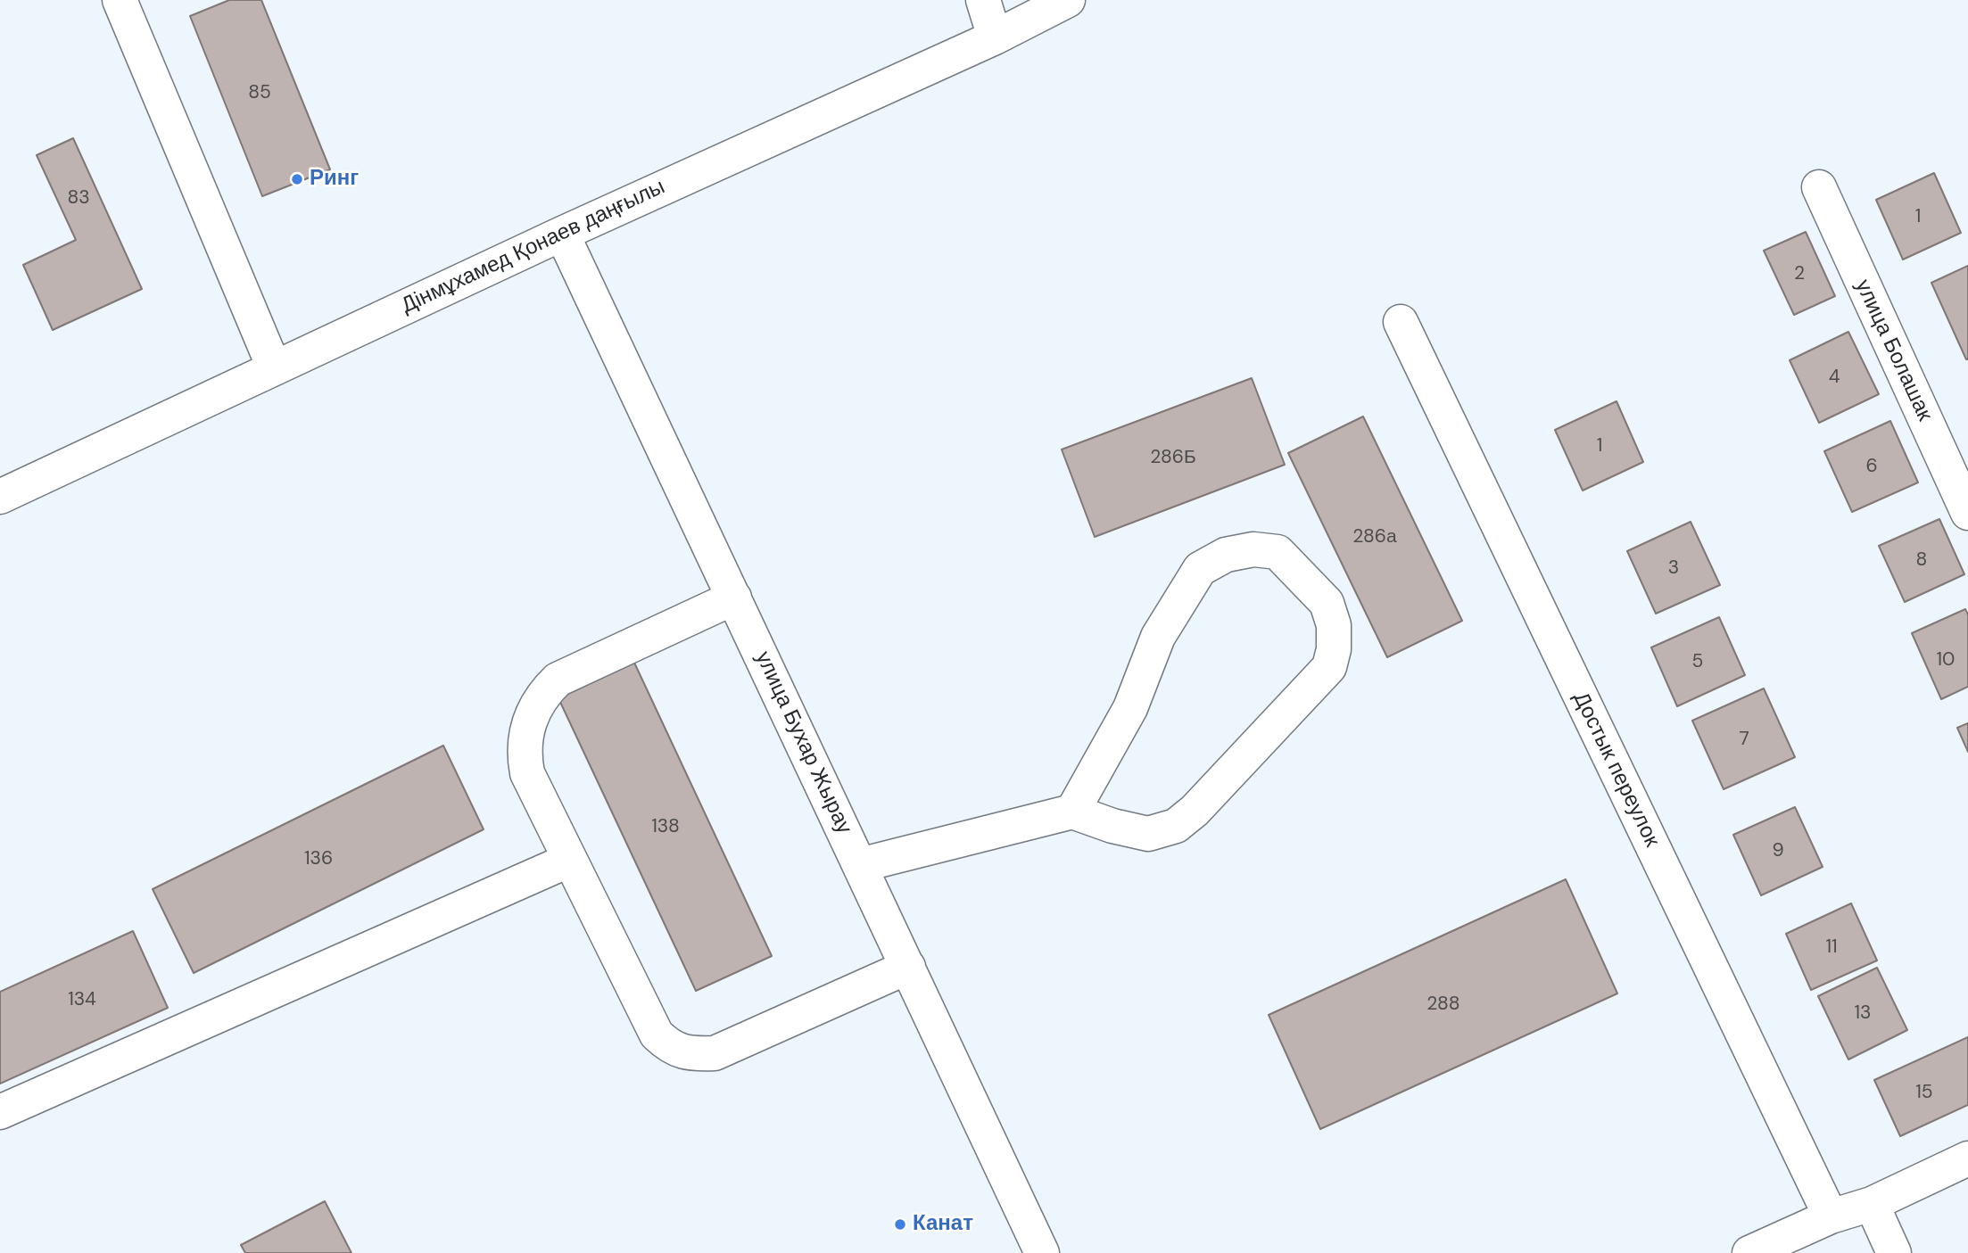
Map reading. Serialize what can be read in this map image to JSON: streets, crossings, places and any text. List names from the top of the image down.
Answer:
{
  "streets": {
    "street": [
      "Дінмұхамед Қонаев даңғылы",
      "улица Болашак",
      "улица Бухар Жырау",
      "Достык переулок"
    ]
  },
  "crossings": [
    ["Дінмұхамед Қонаев даңғылы", "улица Бухар Жырау"]
  ],
  "places": ["Ринг", "Канат"],
  "house_numbers": [
    "85",
    "83",
    "1",
    "2",
    "4",
    "1",
    "286Б",
    "6",
    "286а",
    "8",
    "3",
    "10",
    "5",
    "7",
    "138",
    "9",
    "136",
    "11",
    "134",
    "288",
    "13",
    "15"
  ]
}
